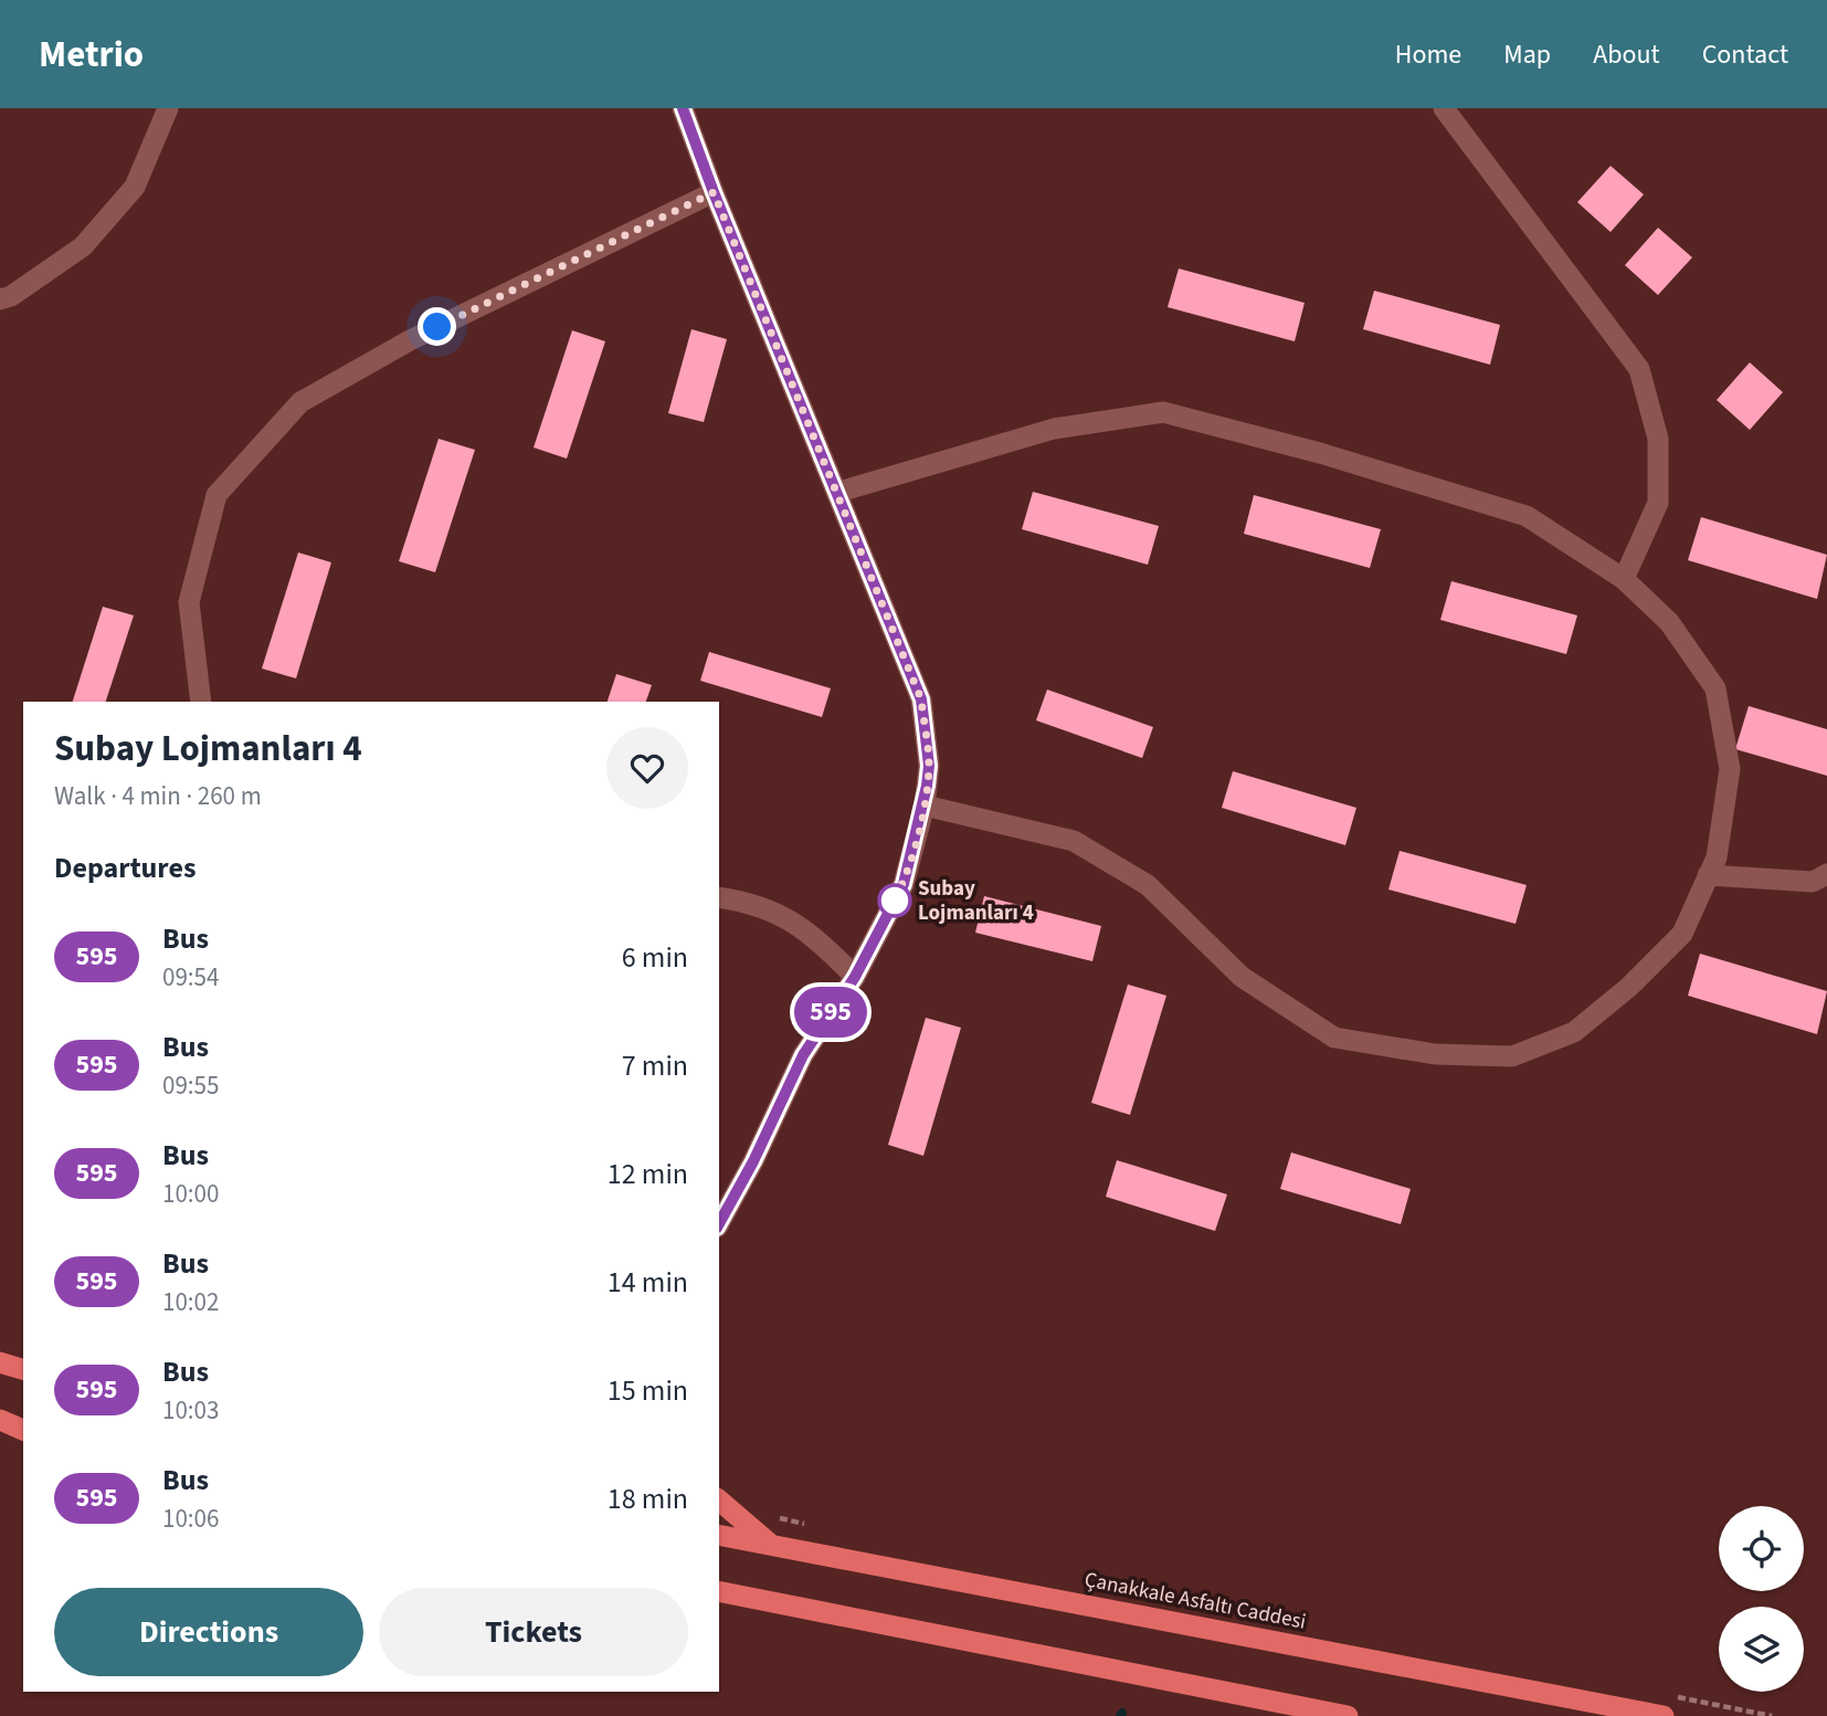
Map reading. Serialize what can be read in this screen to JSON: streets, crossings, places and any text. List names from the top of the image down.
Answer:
{
  "streets": {
    "highway": ["Çanakkale Asfaltı Caddesi"]
  },
  "places": ["Subay Lojmanları 4"],
  "lines": ["bus line 595"],
  "page": {
    "header": "Metrio",
    "nav": [
      "Home",
      "Map",
      "About",
      "Contact"
    ],
    "on_map": "595",
    "heading": [
      ["Subay Lojmanları 4", "Walk · 4 min · 260 m"],
      "Departures"
    ],
    "list": [
      {
        "mark": "595",
        "name": "Bus",
        "note": "09:54",
        "value": "6 min"
      },
      {
        "mark": "595",
        "name": "Bus",
        "note": "09:55",
        "value": "7 min"
      },
      {
        "mark": "595",
        "name": "Bus",
        "note": "10:00",
        "value": "12 min"
      },
      {
        "mark": "595",
        "name": "Bus",
        "note": "10:02",
        "value": "14 min"
      },
      {
        "mark": "595",
        "name": "Bus",
        "note": "10:03",
        "value": "15 min"
      },
      {
        "mark": "595",
        "name": "Bus",
        "note": "10:06",
        "value": "18 min"
      }
    ],
    "buttons": ["Directions", "Tickets"]
  }
}
